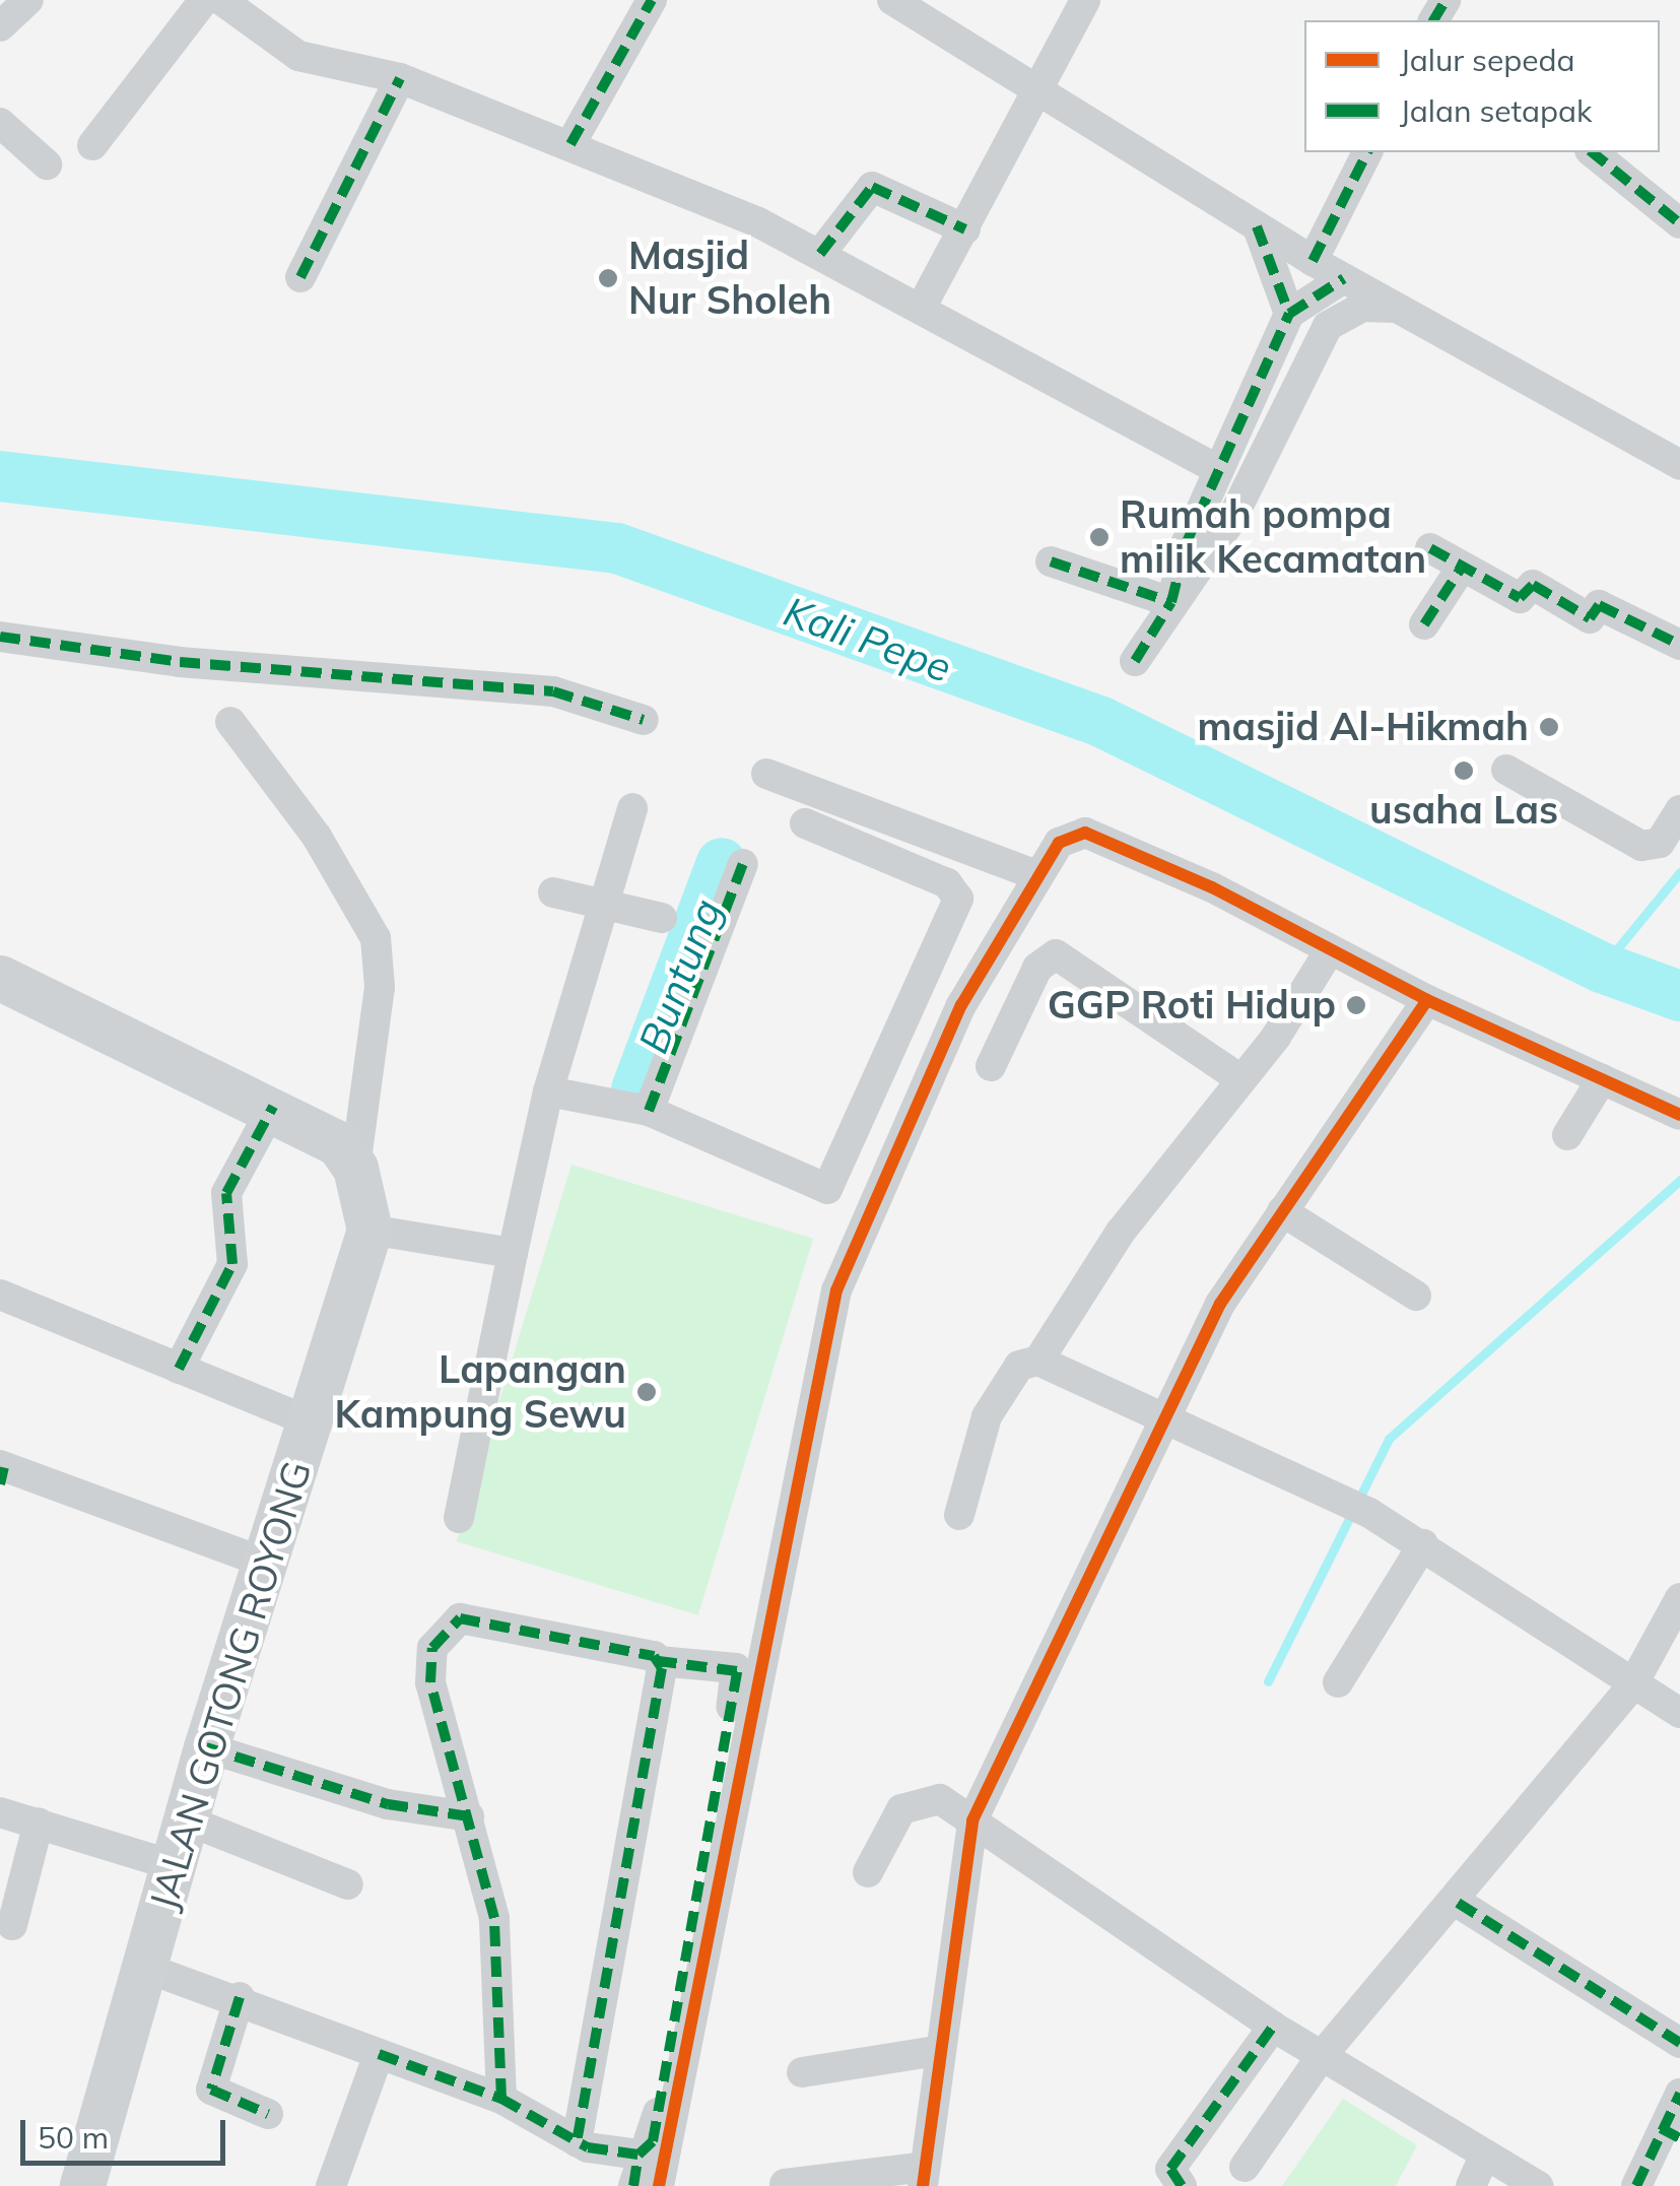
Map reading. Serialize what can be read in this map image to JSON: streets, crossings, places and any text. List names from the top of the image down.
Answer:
{
  "streets": {
    "main road": ["JALAN GOTONG ROYONG"]
  },
  "water": ["Kali Pepe", "Buntung"],
  "places": [
    "Masjid Nur Sholeh",
    "Rumah pompa milik Kecamatan",
    "masjid Al-Hikmah",
    "usaha Las",
    "GGP Roti Hidup",
    "Lapangan Kampung Sewu"
  ],
  "legend": ["Jalur sepeda", "Jalan setapak"],
  "scale_bar": "50 m"
}
